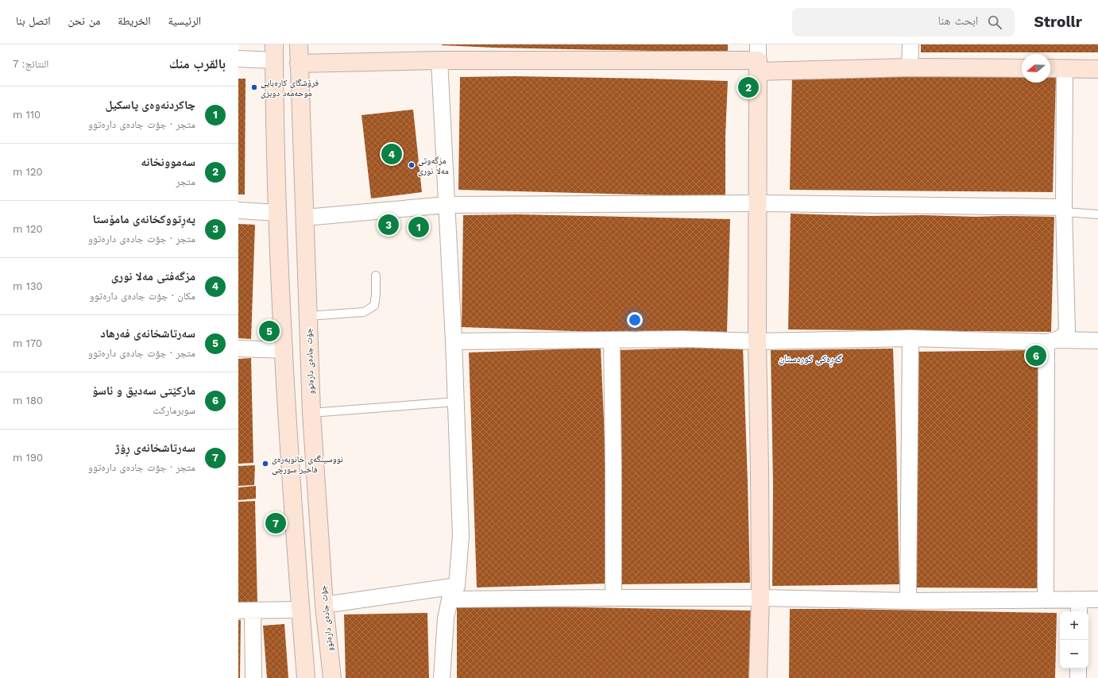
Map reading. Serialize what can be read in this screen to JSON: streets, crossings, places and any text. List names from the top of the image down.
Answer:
{
  "streets": {
    "street": ["جۆت جادەی دارەتوو"]
  },
  "districts": ["گەڕەکی کوردستان"],
  "places": ["فرۆشگای کارەبایی موحەمەد دوبزی", "مزگەوتی مەلا نوری", "نووسینگەی خانوبەرەی فاخیر سورچی"],
  "north": "left",
  "page": {
    "header": "Strollr",
    "search": "ابحث هنا",
    "nav": [
      "الرئيسية",
      "الخريطة",
      "من نحن",
      "اتصل بنا"
    ],
    "heading": ["بالقرب منك", "النتائج: 7"],
    "pins": [
      "2",
      "4",
      "3",
      "1",
      "5",
      "6",
      "7"
    ],
    "list": [
      {
        "mark": "1",
        "name": "چاکردنەوەی پاسکیل",
        "note": "متجر · جۆت جادەی دارەتوو",
        "value": "110 m"
      },
      {
        "mark": "2",
        "name": "سەموونخانە",
        "note": "متجر",
        "value": "120 m"
      },
      {
        "mark": "3",
        "name": "پەڕتووکخانەی مامۆستا",
        "note": "متجر · جۆت جادەی دارەتوو",
        "value": "120 m"
      },
      {
        "mark": "4",
        "name": "مزگەفتی مەلا نوری",
        "note": "مكان · جۆت جادەی دارەتوو",
        "value": "130 m"
      },
      {
        "mark": "5",
        "name": "سەرتاشخانەی فەرهاد",
        "note": "متجر · جۆت جادەی دارەتوو",
        "value": "170 m"
      },
      {
        "mark": "6",
        "name": "مارکێتی سەدیق و ئاسۆ",
        "note": "سوبرماركت",
        "value": "180 m"
      },
      {
        "mark": "7",
        "name": "سەرتاشخانەی ڕۆژ",
        "note": "متجر · جۆت جادەی دارەتوو",
        "value": "190 m"
      }
    ],
    "map_buttons": ["+", "−"]
  }
}
